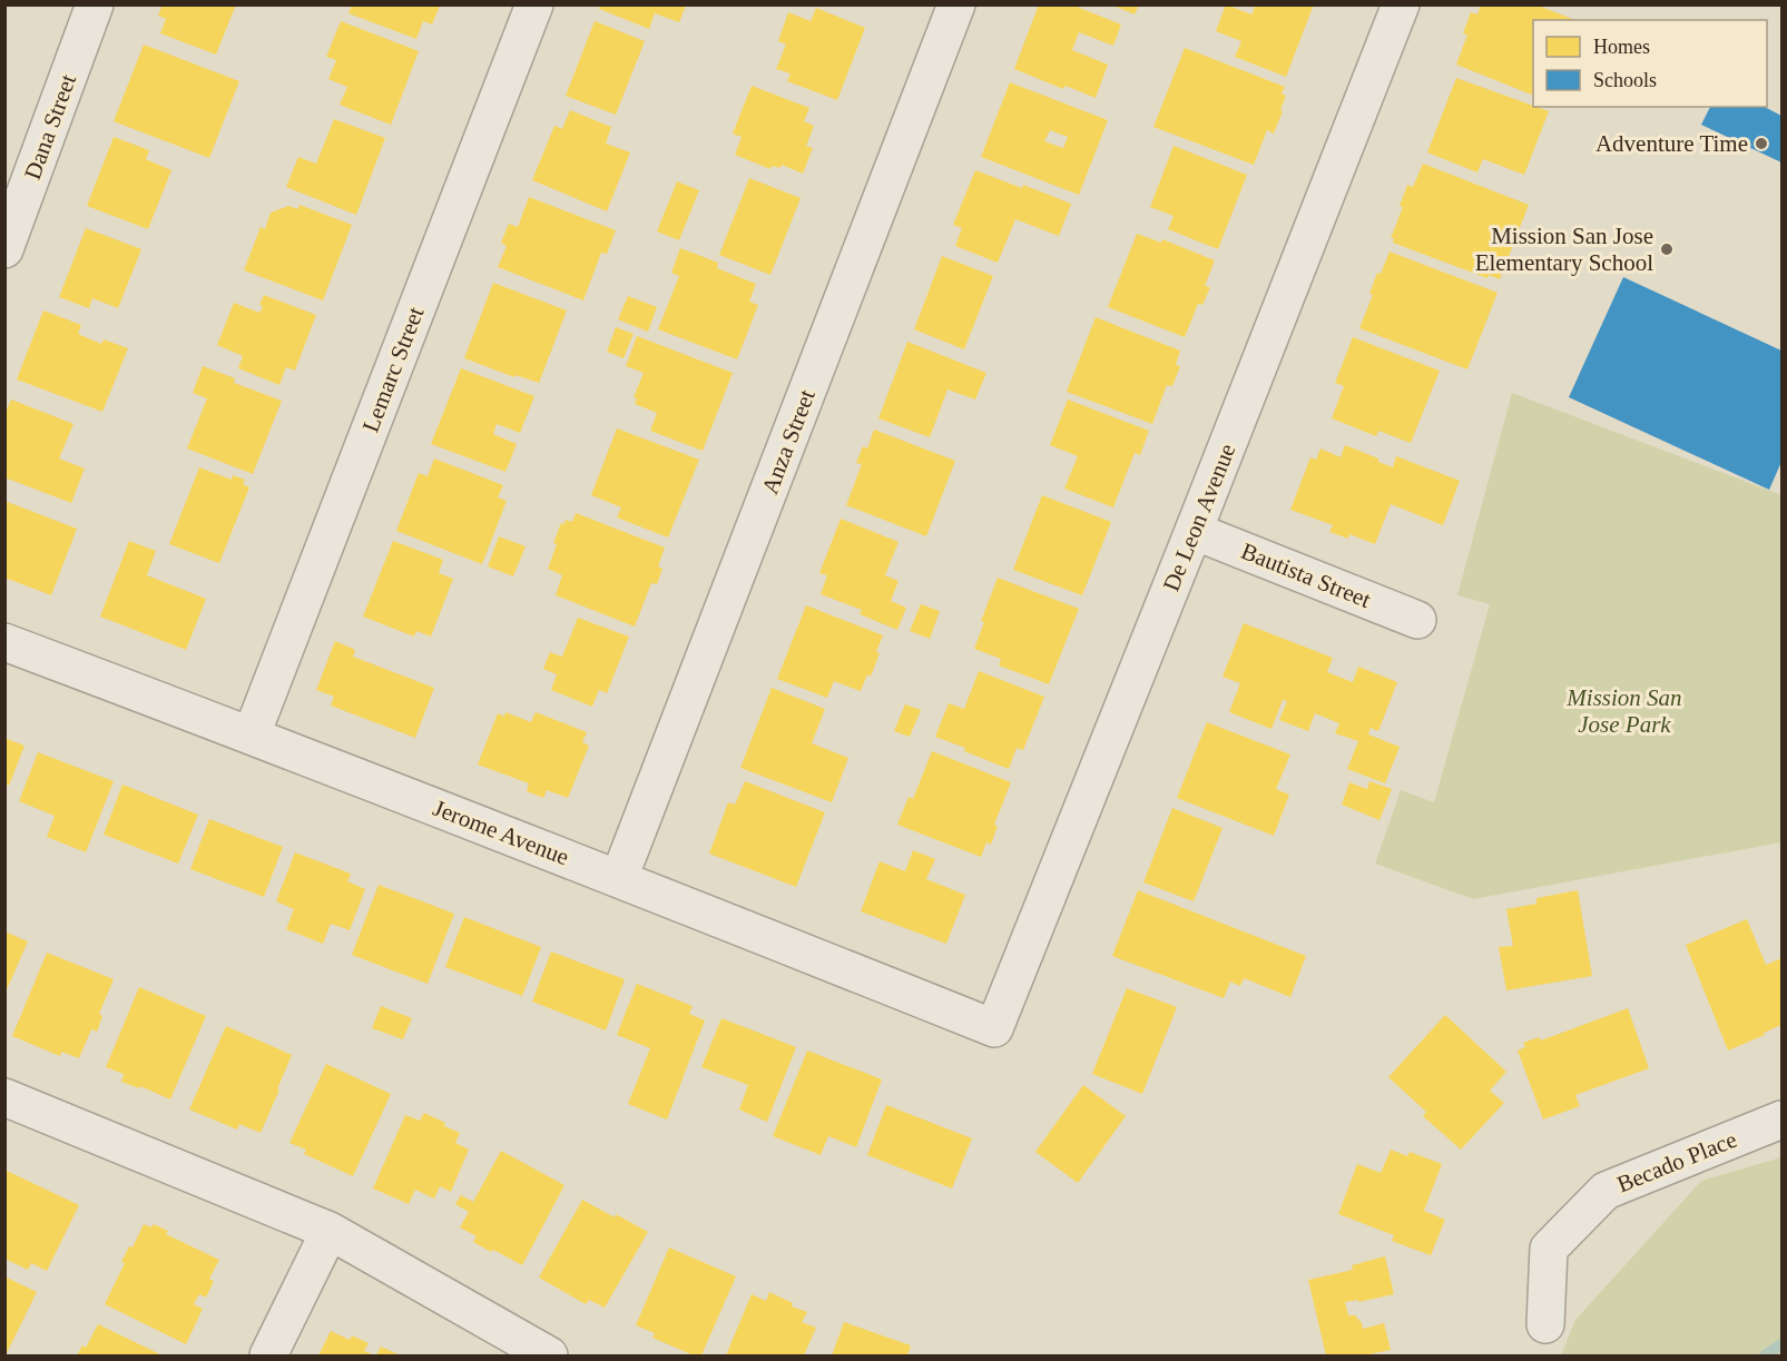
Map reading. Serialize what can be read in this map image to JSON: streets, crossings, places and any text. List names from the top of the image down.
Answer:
{
  "streets": {
    "street": [
      "Dana Street",
      "Lemarc Street",
      "Anza Street",
      "De Leon Avenue",
      "Bautista Street",
      "Jerome Avenue",
      "Becado Place"
    ]
  },
  "crossings": [
    ["Lemarc Street", "Jerome Avenue"],
    ["Anza Street", "Jerome Avenue"],
    ["De Leon Avenue", "Bautista Street"],
    ["De Leon Avenue", "Jerome Avenue"]
  ],
  "parks": ["Mission San Jose Park"],
  "places": ["Adventure Time", "Mission San Jose Elementary School"],
  "legend": ["Homes", "Schools"]
}
